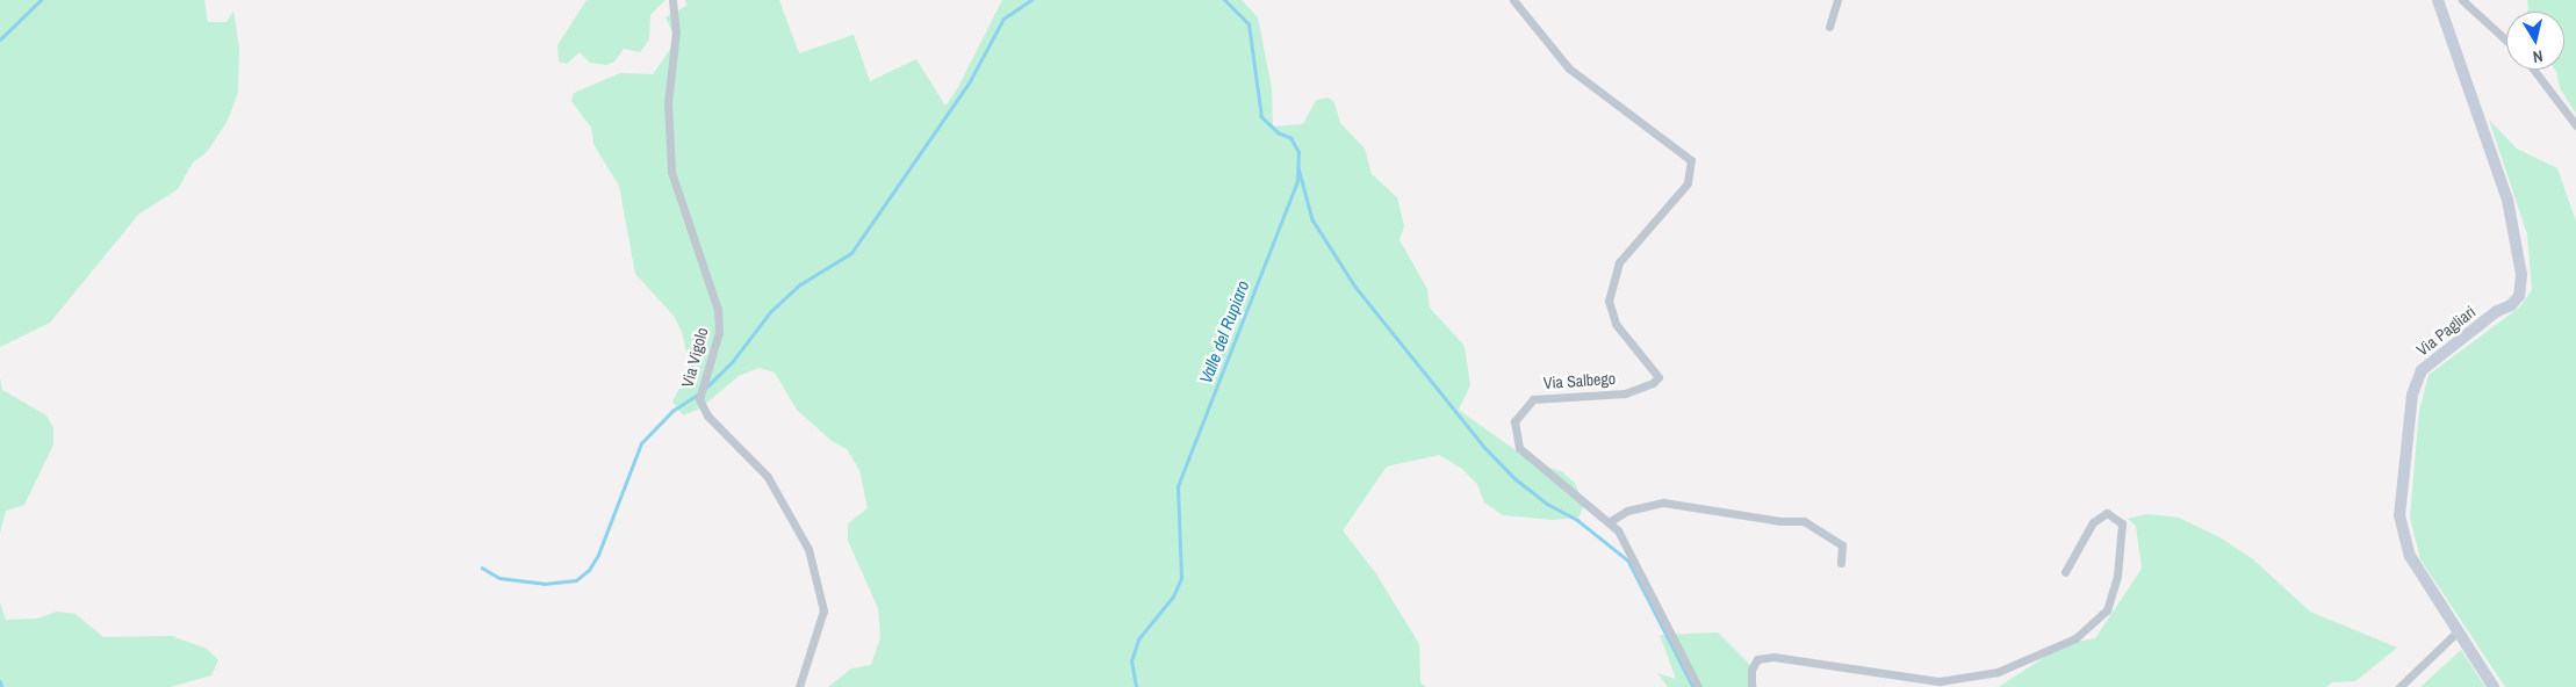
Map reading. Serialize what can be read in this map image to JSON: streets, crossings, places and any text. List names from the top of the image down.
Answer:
{
  "streets": {
    "street": ["Via Pagliari", "Via Vigolo", "Via Salbego"]
  },
  "water": ["Valle del Rupiaro"],
  "north": "bottom"
}
